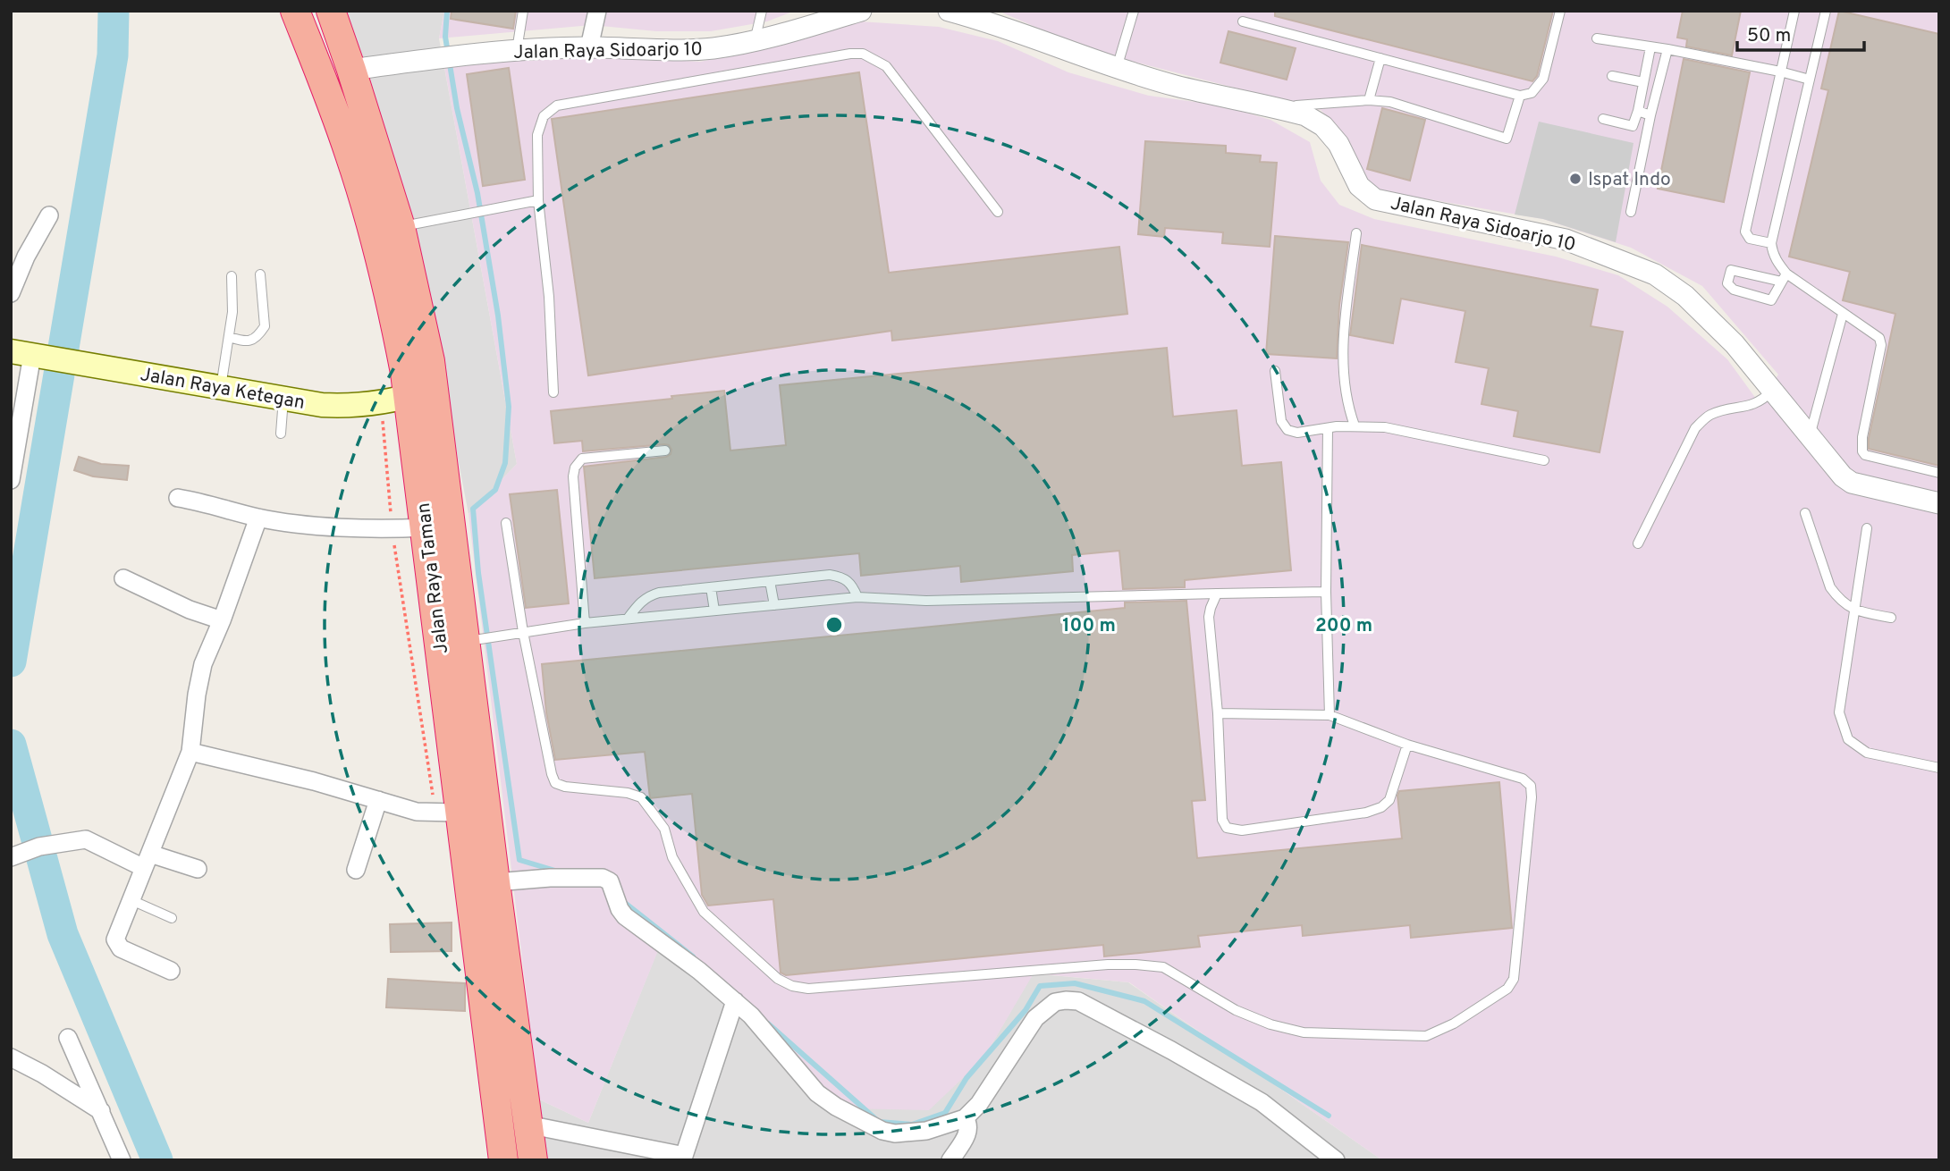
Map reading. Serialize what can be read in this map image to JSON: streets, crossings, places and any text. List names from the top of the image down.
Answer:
{
  "streets": {
    "highway": ["Jalan Raya Taman"],
    "main road": ["Jalan Raya Ketegan"],
    "street": ["Jalan Raya Sidoarjo 10"]
  },
  "crossings": [
    ["Jalan Raya Sidoarjo 10", "Jalan Raya Taman"],
    ["Jalan Raya Ketegan", "Jalan Raya Taman"]
  ],
  "places": ["Ispat Indo"],
  "scale_bar": "50 m",
  "rings": ["100 m", "200 m"]
}
